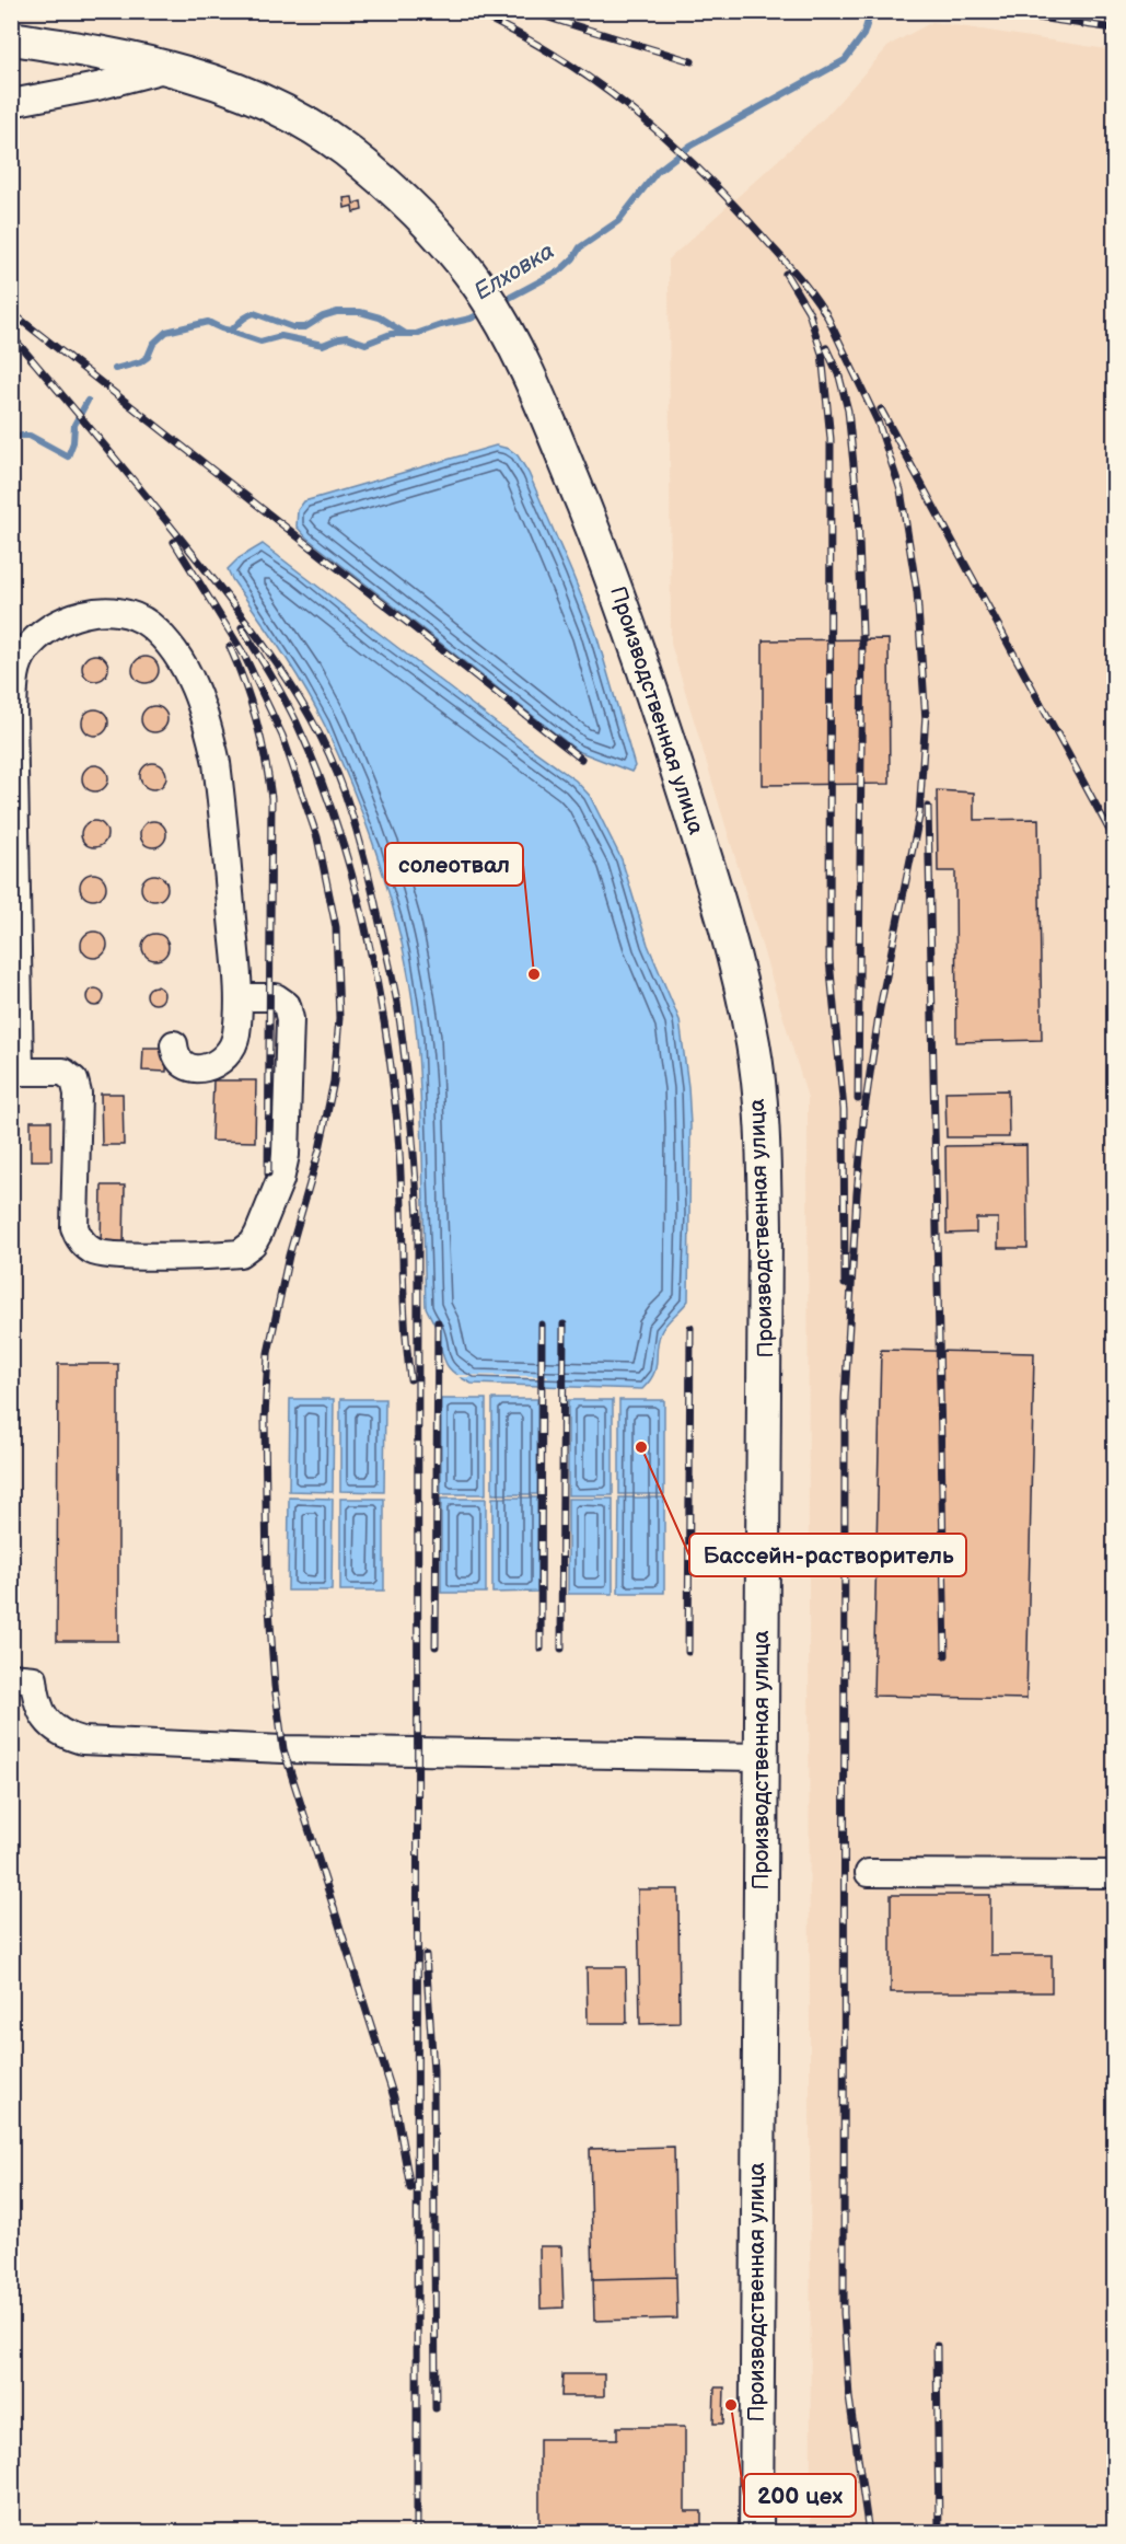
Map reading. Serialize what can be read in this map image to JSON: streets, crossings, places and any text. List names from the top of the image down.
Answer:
{
  "streets": {
    "main road": ["Производственная улица"]
  },
  "water": ["Елховка"],
  "places": ["солеотвал", "Бассейн-растворитель", "200 цех"]
}
